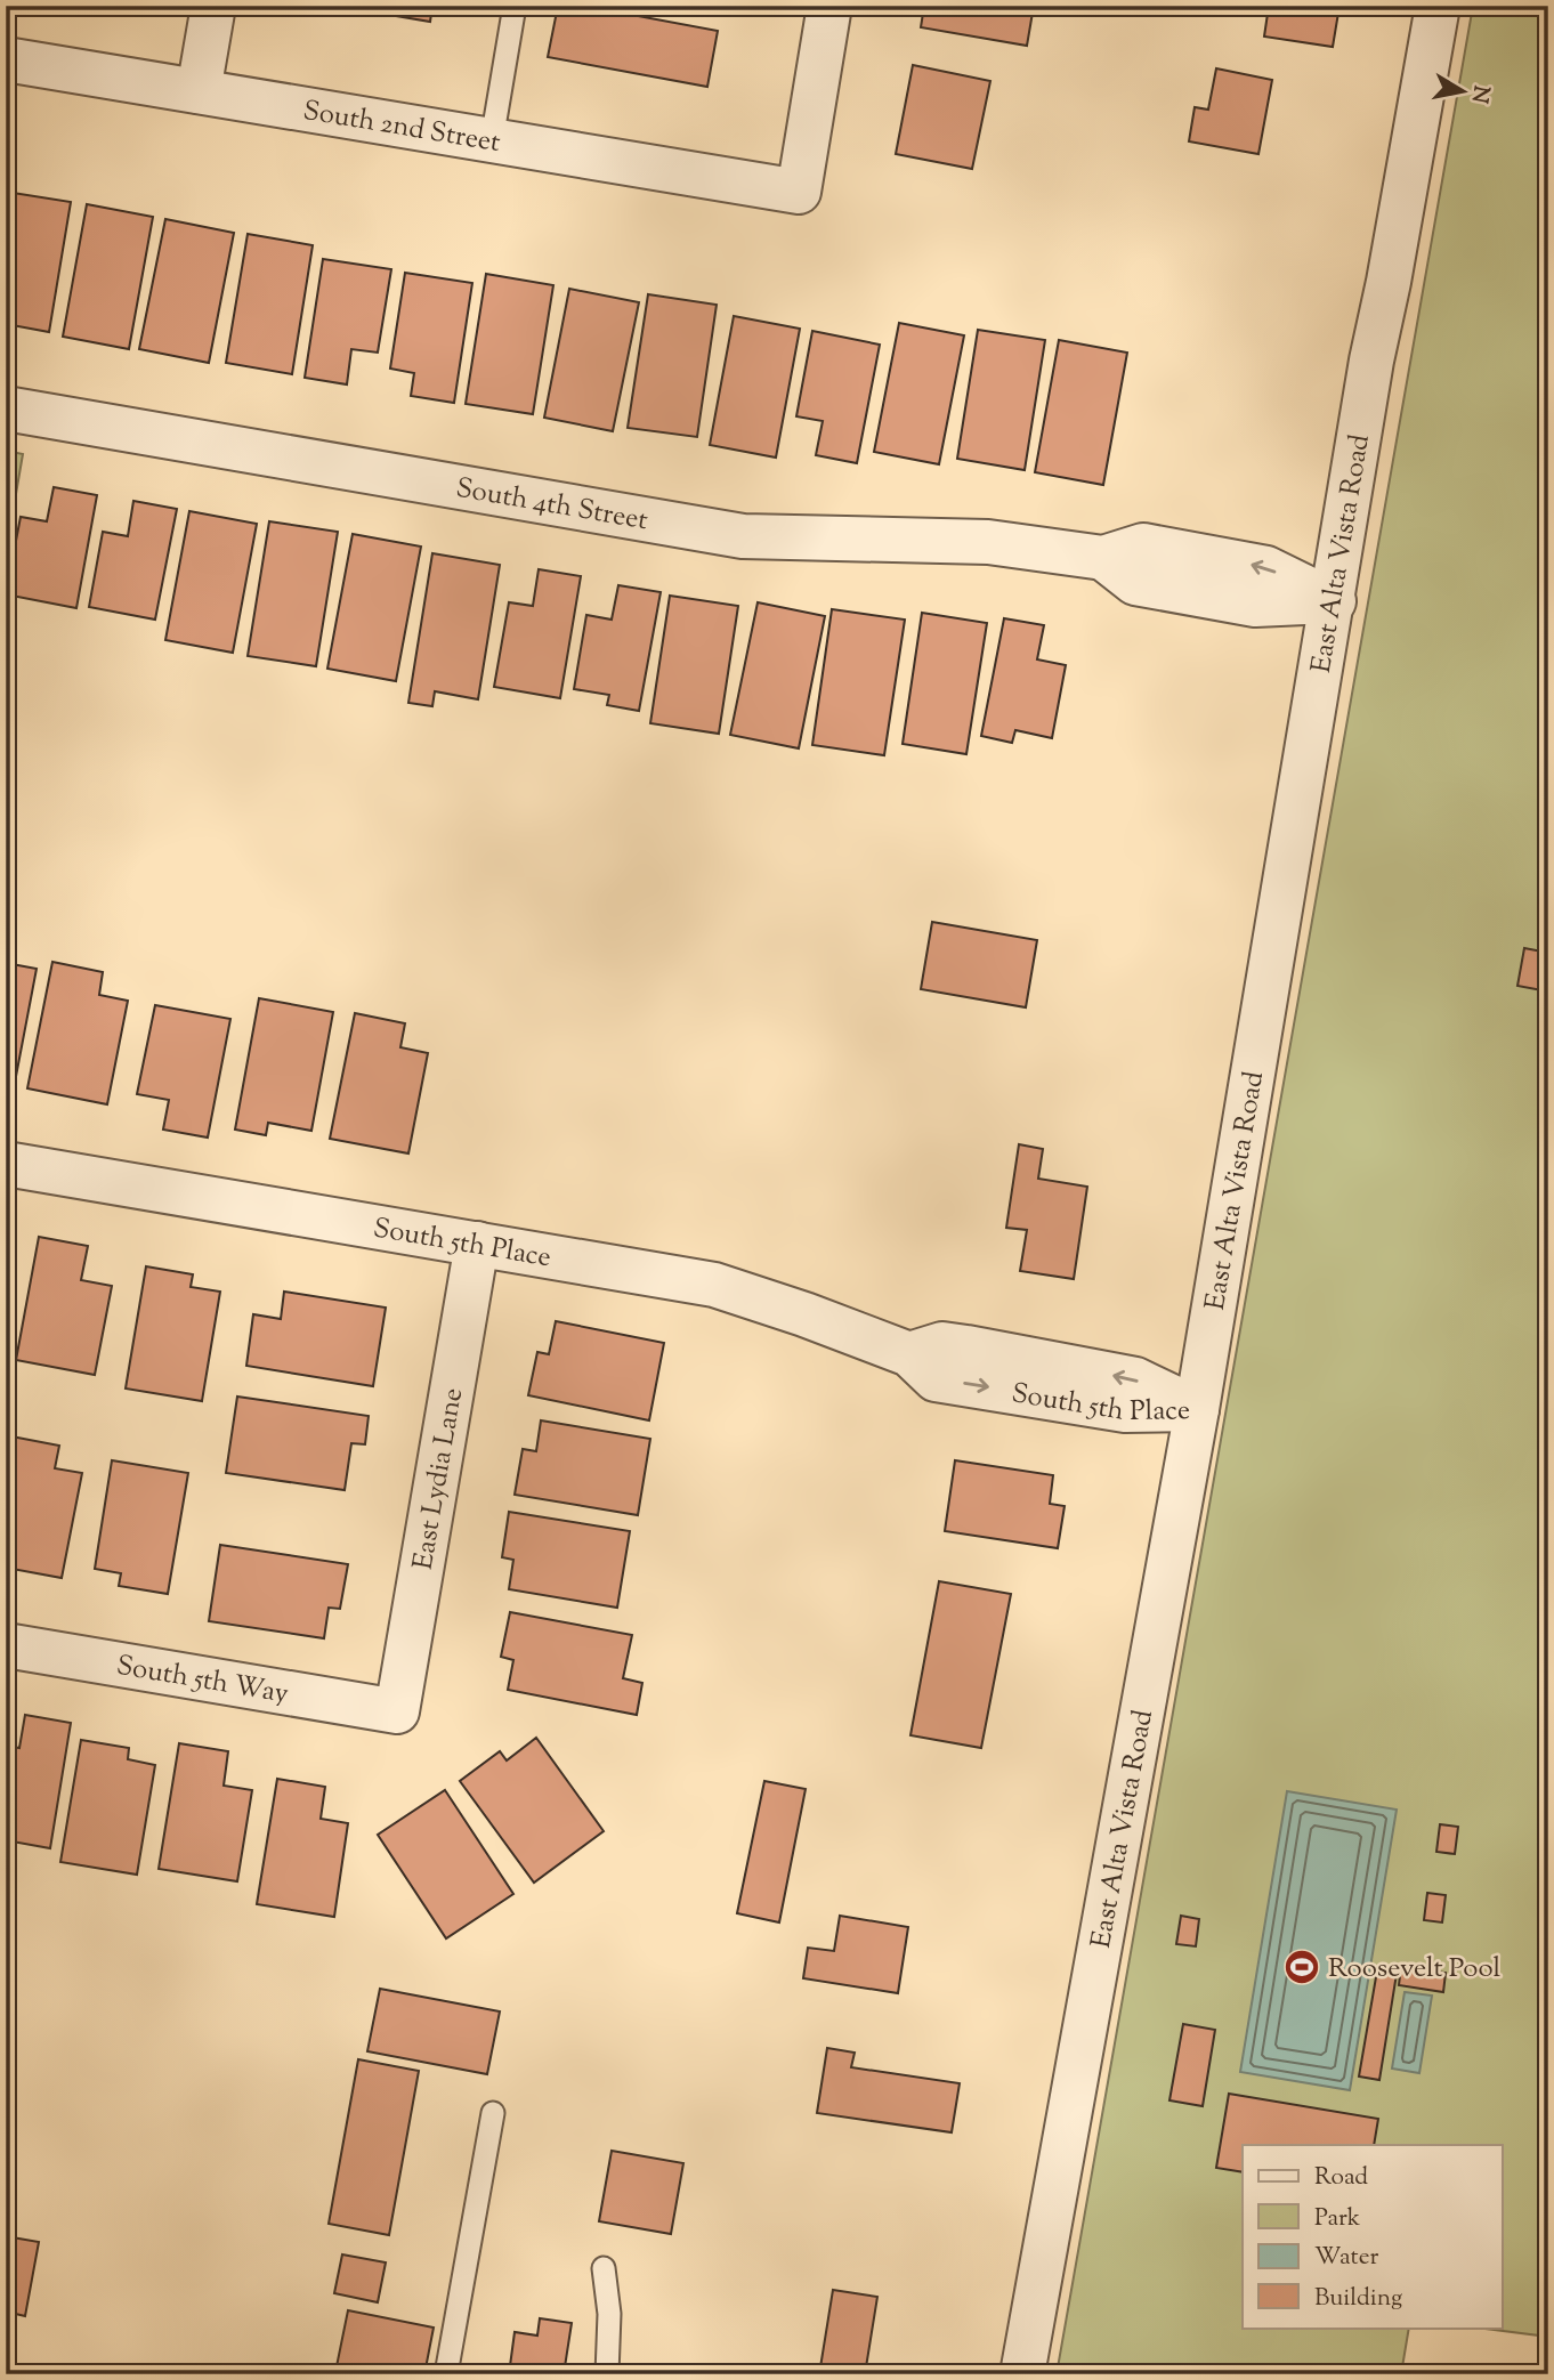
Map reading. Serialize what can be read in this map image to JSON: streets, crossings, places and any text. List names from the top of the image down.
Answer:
{
  "streets": {
    "street": [
      "South 2nd Street",
      "South 4th Street",
      "East Alta Vista Road",
      "South 5th Place",
      "East Lydia Lane",
      "South 5th Way"
    ]
  },
  "crossings": [
    ["South 4th Street", "East Alta Vista Road"],
    ["East Alta Vista Road", "South 5th Place"],
    ["South 5th Place", "East Lydia Lane"],
    ["East Lydia Lane", "South 5th Way"]
  ],
  "places": {
    "sports": ["Roosevelt Pool"]
  },
  "legend": [
    "Road",
    "Park",
    "Water",
    "Building"
  ],
  "north": "right"
}
